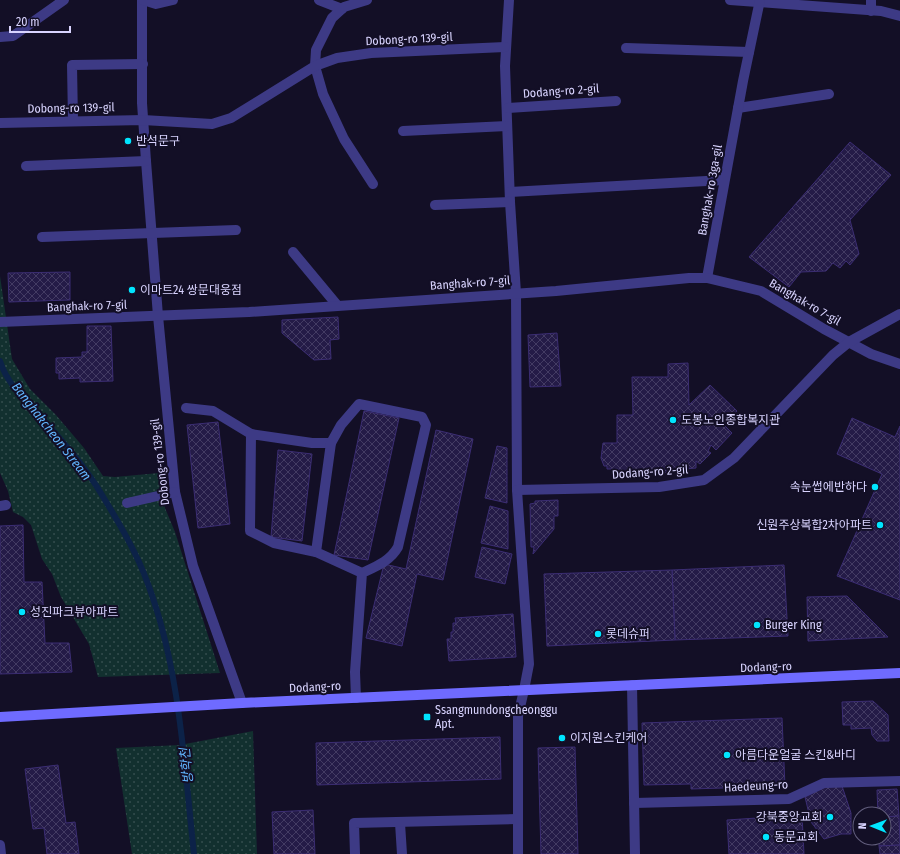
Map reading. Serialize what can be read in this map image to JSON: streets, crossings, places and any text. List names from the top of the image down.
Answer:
{
  "streets": {
    "main road": ["Dodang-ro"],
    "street": [
      "Dobong-ro 139-gil",
      "Dodang-ro 2-gil",
      "Banghak-ro 3ga-gil",
      "Banghak-ro 7-gil",
      "Haedeung-ro"
    ]
  },
  "crossings": [
    ["Dobong-ro 139-gil", "Dodang-ro 2-gil"],
    ["Dobong-ro 139-gil", "Banghak-ro 7-gil"],
    ["Dobong-ro 139-gil", "Dodang-ro"],
    ["Dodang-ro 2-gil", "Banghak-ro 7-gil"],
    ["Dodang-ro 2-gil", "Dodang-ro"],
    ["Banghak-ro 3ga-gil", "Banghak-ro 7-gil"]
  ],
  "water": ["Banghakcheon Stream", "방학천"],
  "places": {
    "other": [
      "반석문구",
      "이마트24 쌍문대웅점",
      "도봉노인종합복지관",
      "속눈썹에반하다",
      "신원주상복합2차아파트",
      "성진파크뷰아파트",
      "Burger King",
      "롯데슈퍼",
      "이지원스킨케어",
      "아름다운얼굴 스킨&바디",
      "강북중앙교회",
      "동문교회"
    ],
    "transit": ["Ssangmundongcheonggu Apt."]
  },
  "scale_bar": "20 m",
  "north": "left"
}
